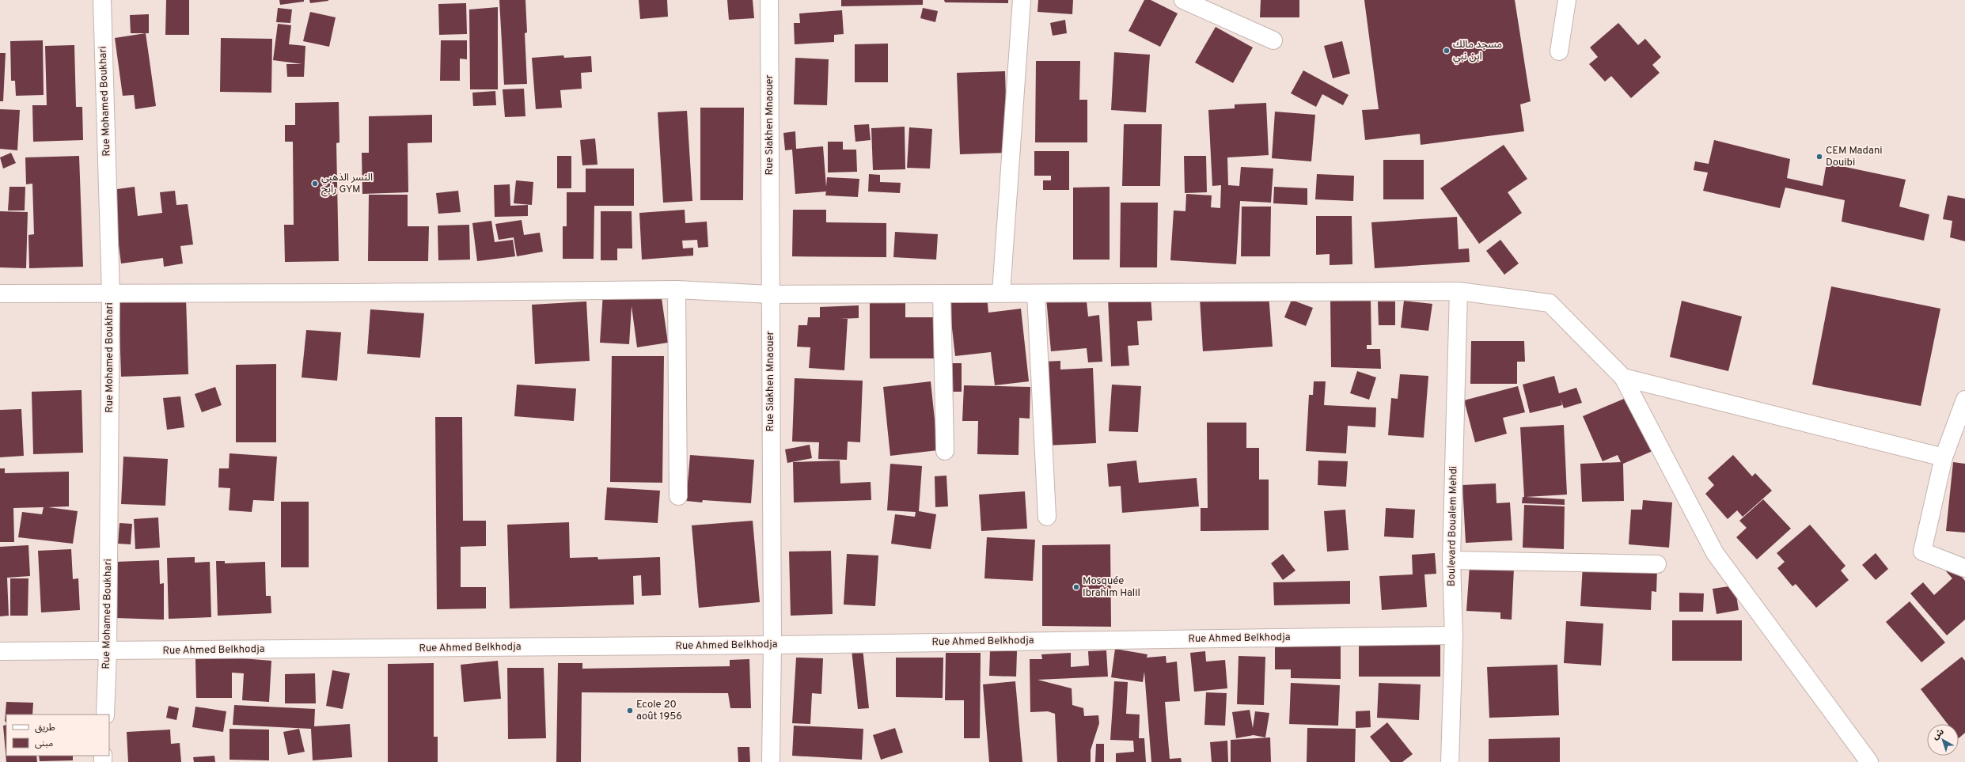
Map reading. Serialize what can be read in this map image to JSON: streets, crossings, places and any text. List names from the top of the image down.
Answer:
{
  "streets": {
    "street": [
      "Rue Mohamed Boukhari",
      "Rue Siakhen Mnaouer",
      "Boulevard Boualem Mehdi",
      "Rue Ahmed Belkhodja"
    ]
  },
  "crossings": [
    ["Rue Mohamed Boukhari", "Rue Ahmed Belkhodja"],
    ["Rue Siakhen Mnaouer", "Rue Ahmed Belkhodja"],
    ["Boulevard Boualem Mehdi", "Rue Ahmed Belkhodja"]
  ],
  "places": [
    "مسجد مالك ابن نبي",
    "CEM Madani Douibi",
    "النسر الذهبي رابح GYM",
    "Mosquée Ibrahim Halil",
    "Ecole 20 août 1956"
  ],
  "legend": ["طريق", "مبنى"],
  "north": "top left"
}
